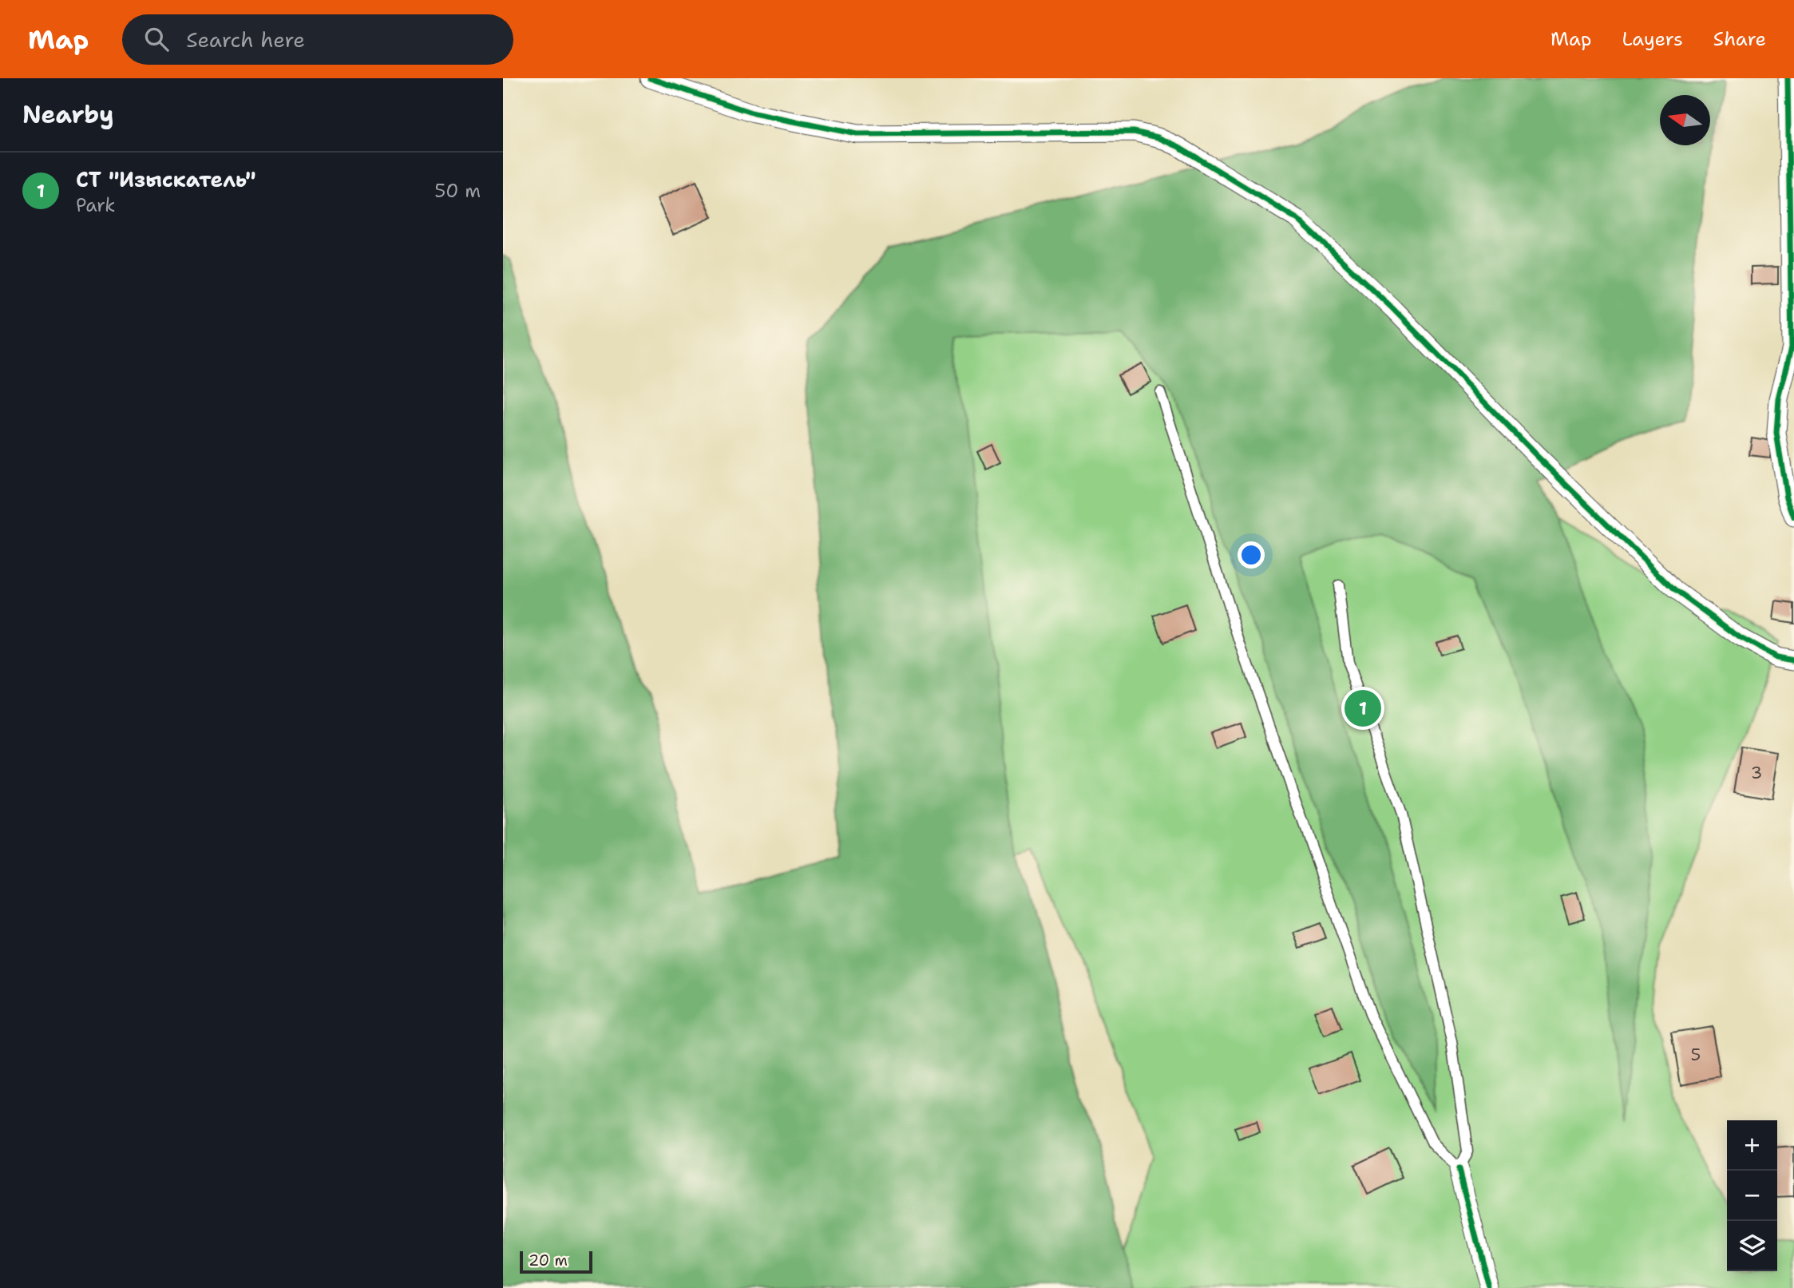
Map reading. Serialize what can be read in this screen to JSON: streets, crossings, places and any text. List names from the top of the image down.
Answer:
{
  "house_numbers": ["3", "5"],
  "scale_bar": "20 m",
  "north": "left",
  "page": {
    "header": "Map",
    "search": "Search here",
    "nav": ["Map", "Layers", "Share"],
    "heading": "Nearby",
    "list": [
      {
        "mark": "1",
        "name": "СТ \"Изыскатель\"",
        "note": "Park",
        "value": "50 m"
      }
    ],
    "pins": "1",
    "map_buttons": ["+", "−"],
    "scale": "20 m"
  }
}
